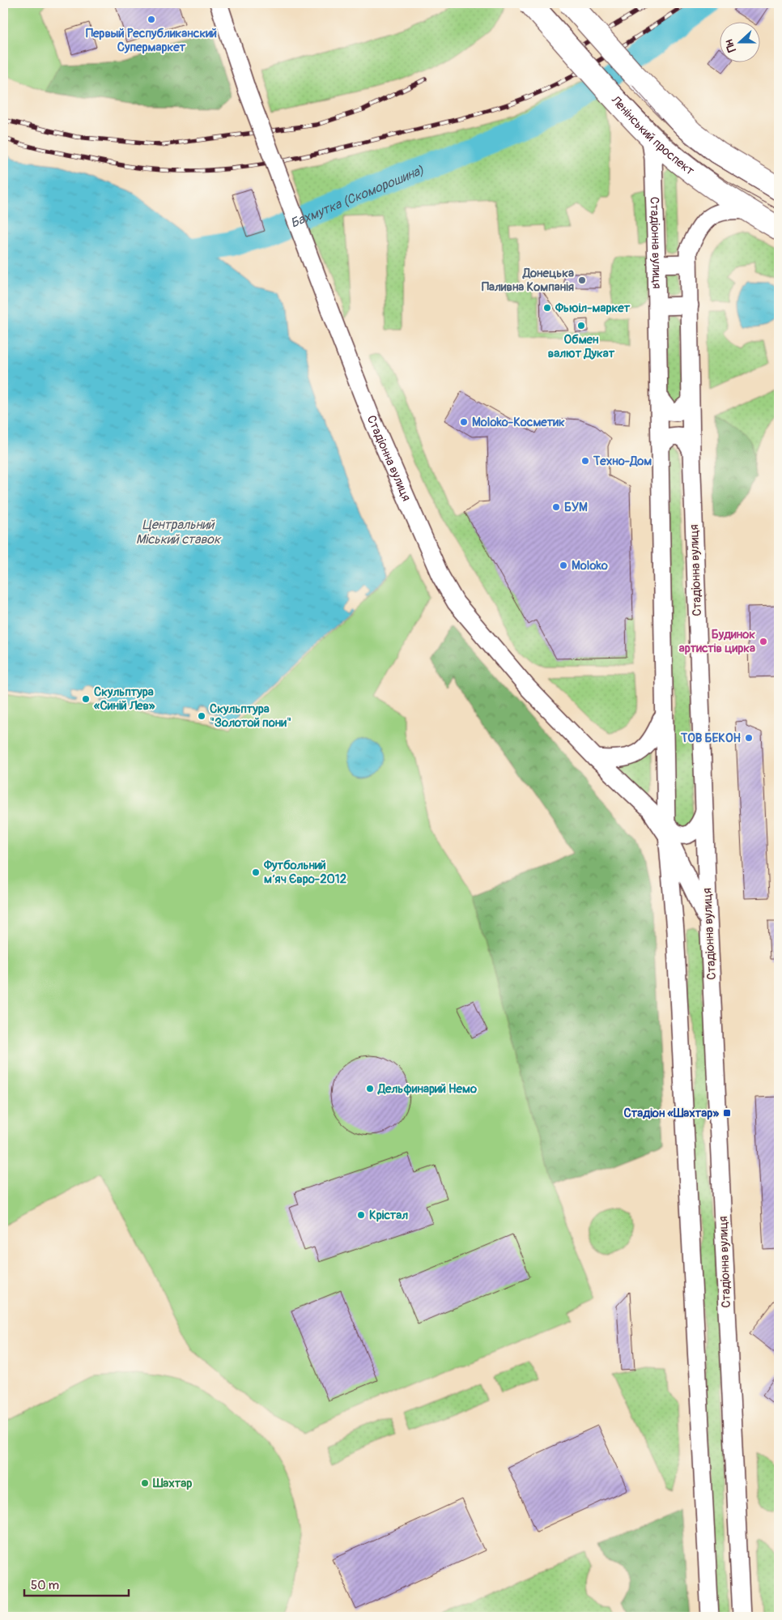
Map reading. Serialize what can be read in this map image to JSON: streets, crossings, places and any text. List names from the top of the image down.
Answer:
{
  "streets": {
    "main road": ["Ленінський проспект"],
    "street": ["Стадіонна вулиця"]
  },
  "crossings": [
    ["Ленінський проспект", "Стадіонна вулиця"]
  ],
  "water": ["Бахмутка (Скоморошина)", "Центральний Міський ставок"],
  "places": {
    "other": [
      "Первый Республиканский Супермаркет",
      "Донецька Паливна Компанія",
      "Фьюіл-маркет",
      "Обмен валют Дукат",
      "Moloko-Косметик",
      "Техно-Дом",
      "БУМ",
      "Moloko",
      "Будинок артистів цирка",
      "Скульптура «Синій Лев»",
      "Скульптура \"Золотой пони\"",
      "ТОВ БЕКОН",
      "Футбольний мʼяч Євро-2012",
      "Дельфинарий Немо",
      "Крістал",
      "Шахтар"
    ],
    "transit": ["Стадіон «Шахтар»"]
  },
  "scale_bar": "50 m",
  "north": "left"
}
